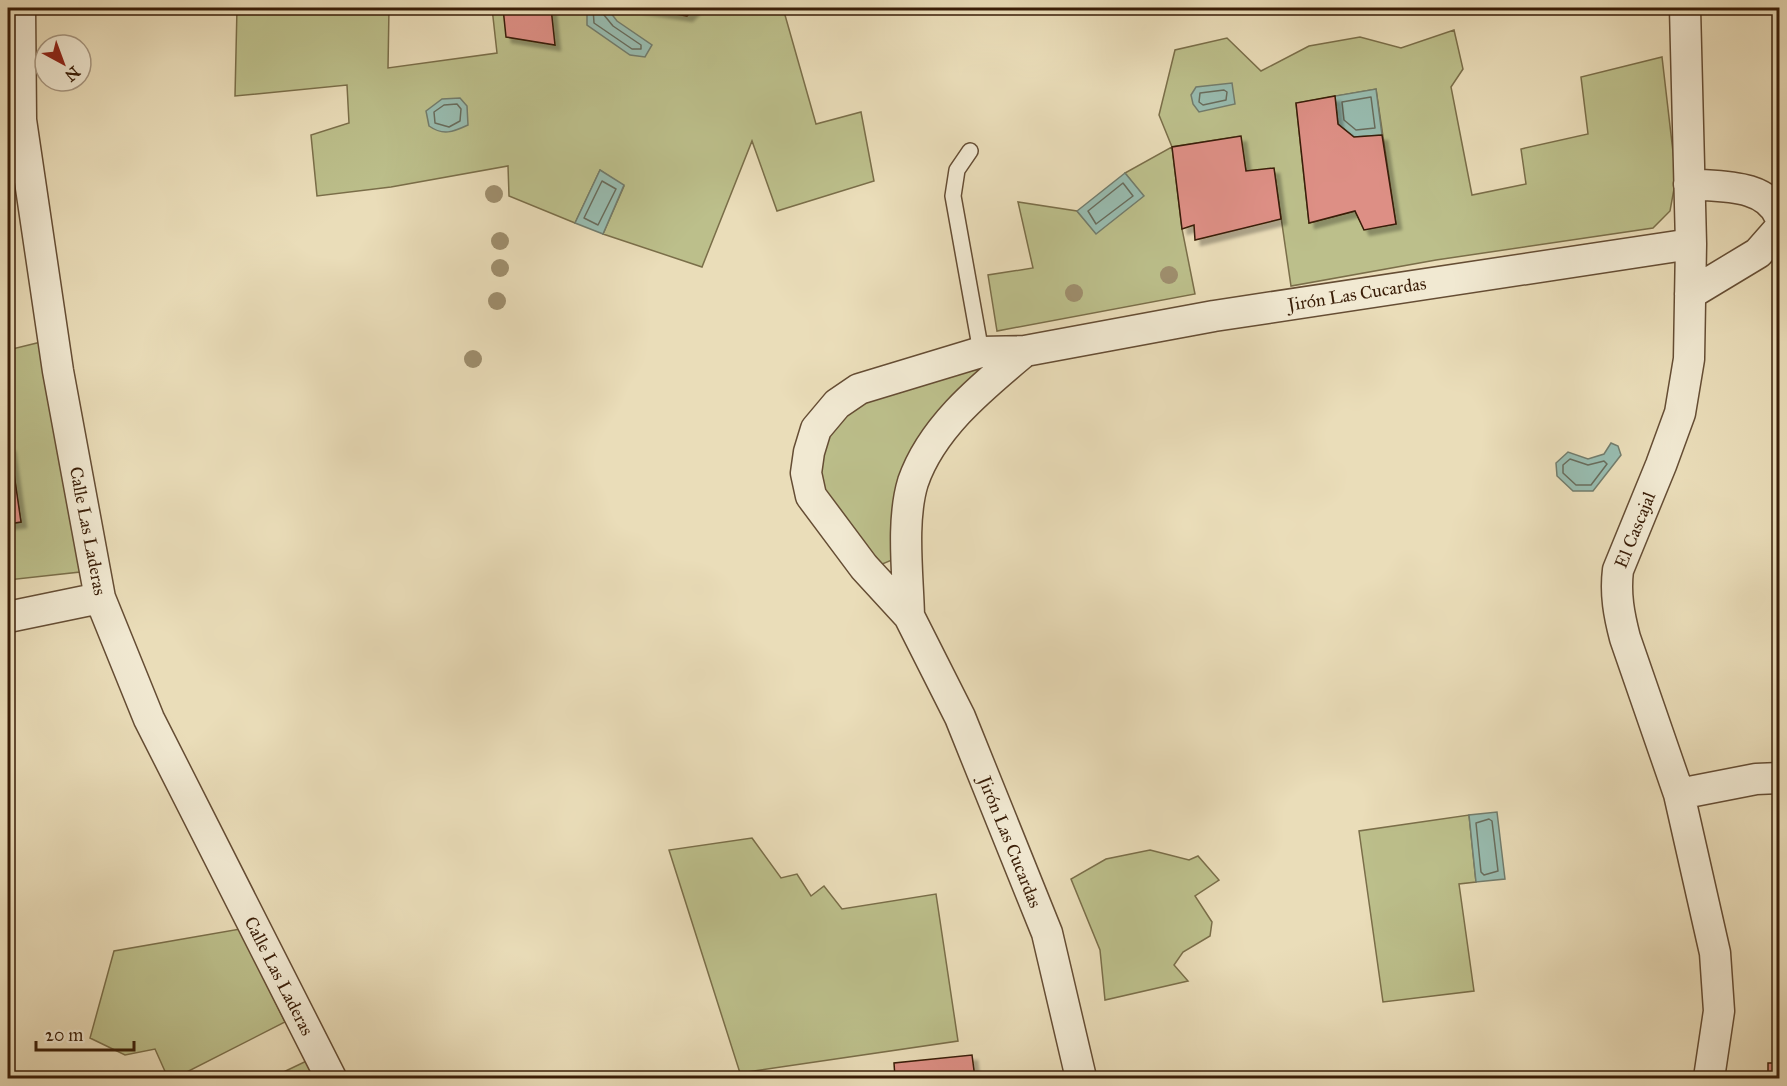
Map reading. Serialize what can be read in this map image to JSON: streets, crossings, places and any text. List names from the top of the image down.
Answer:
{
  "streets": {
    "street": ["Jirón Las Cucardas", "El Cascajal", "Calle Las Laderas"]
  },
  "crossings": [
    ["Jirón Las Cucardas", "El Cascajal"]
  ],
  "scale_bar": "20 m",
  "north": "bottom right"
}
